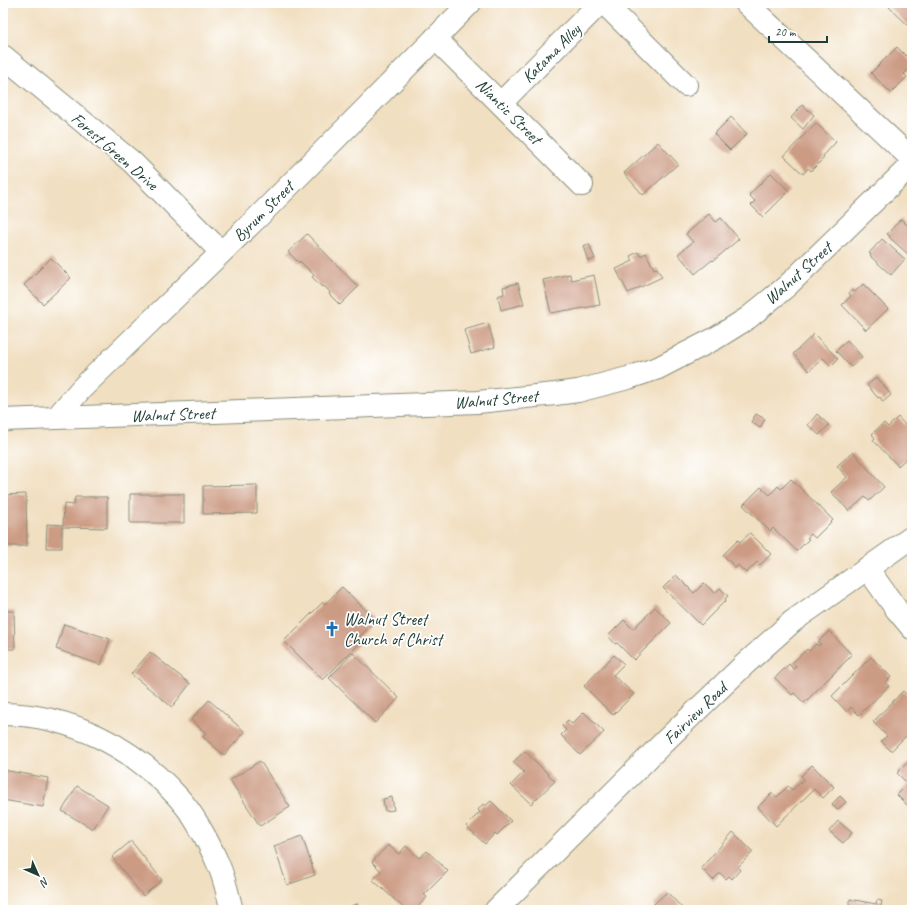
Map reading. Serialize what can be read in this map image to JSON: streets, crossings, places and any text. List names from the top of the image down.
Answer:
{
  "streets": {
    "street": [
      "Katama Alley",
      "Niantic Street",
      "Forest Green Drive",
      "Byrum Street",
      "Walnut Street",
      "Fairview Road"
    ]
  },
  "crossings": [
    ["Katama Alley", "Niantic Street"],
    ["Niantic Street", "Byrum Street"],
    ["Forest Green Drive", "Byrum Street"],
    ["Byrum Street", "Walnut Street"]
  ],
  "places": {
    "church": ["Walnut Street Church of Christ"]
  },
  "scale_bar": "20 m",
  "north": "bottom right"
}
